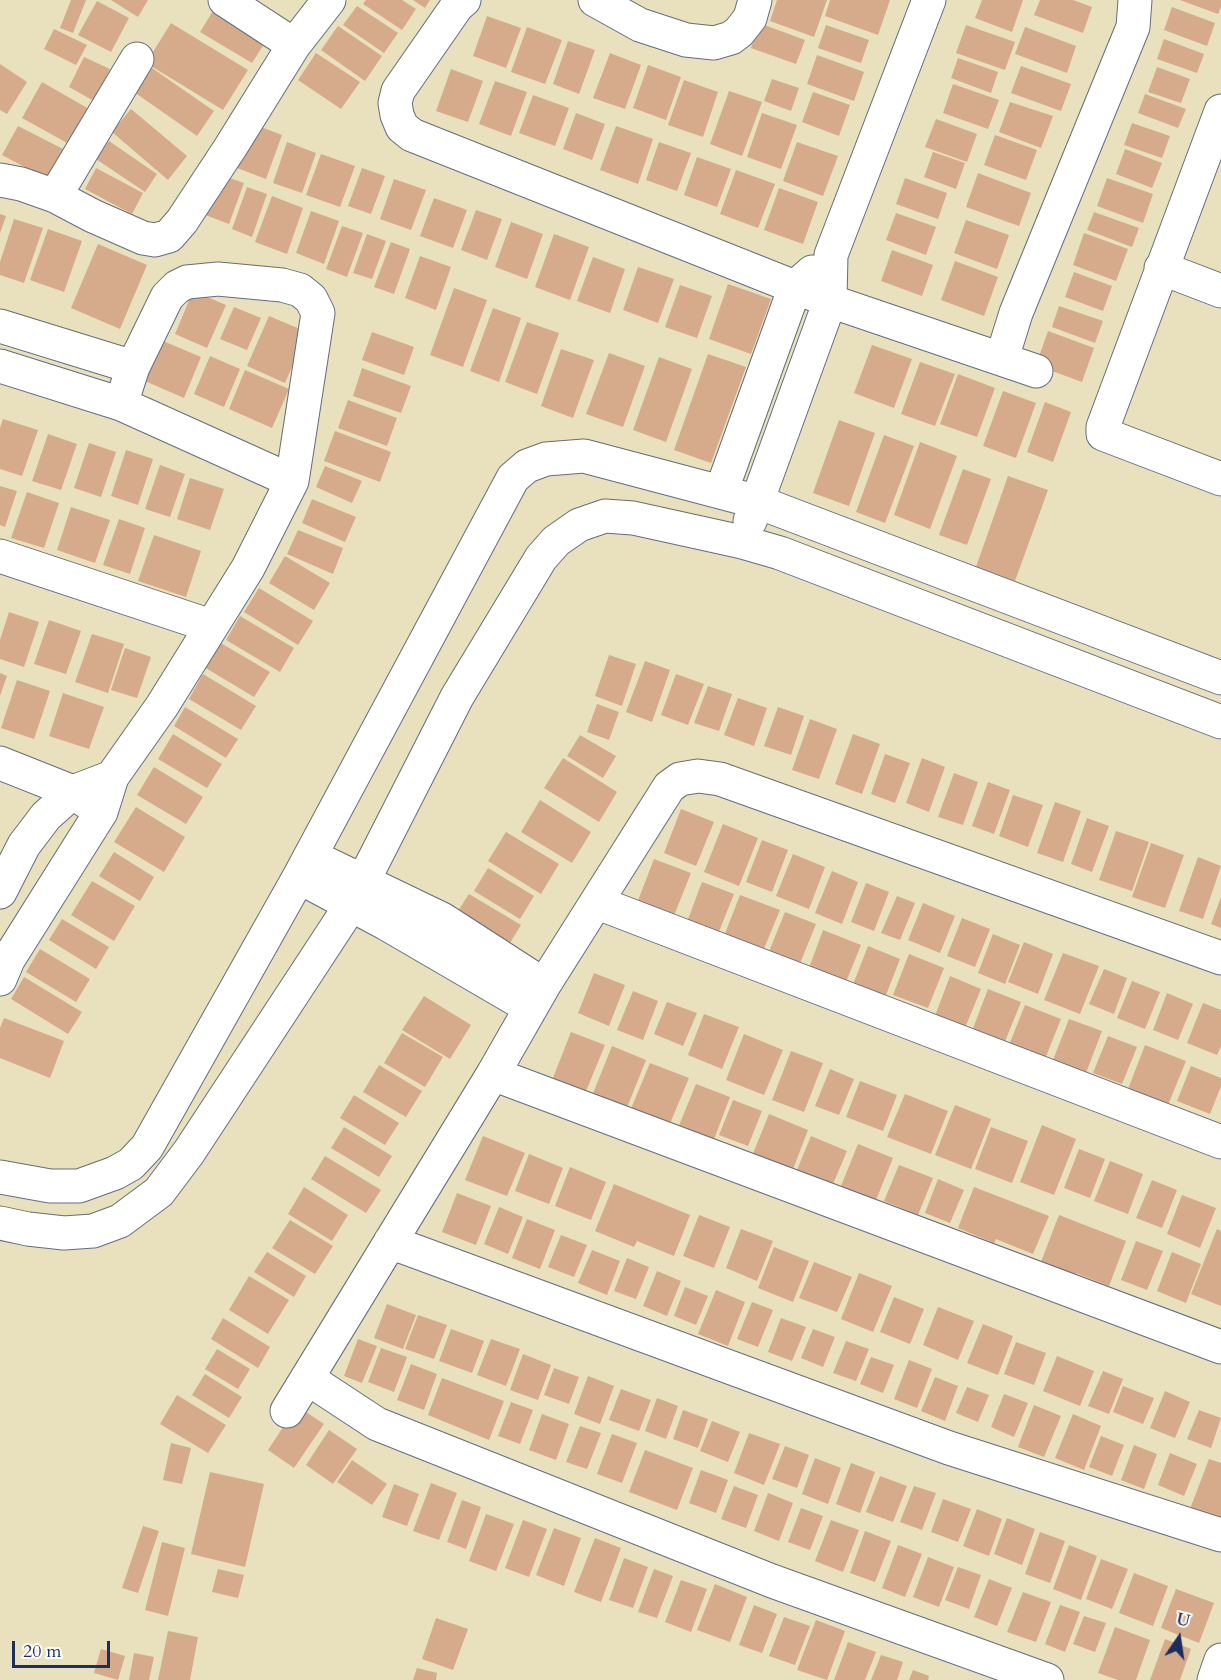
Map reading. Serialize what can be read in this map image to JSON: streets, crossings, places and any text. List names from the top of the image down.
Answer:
{
  "scale_bar": "20 m",
  "north": "top"
}
